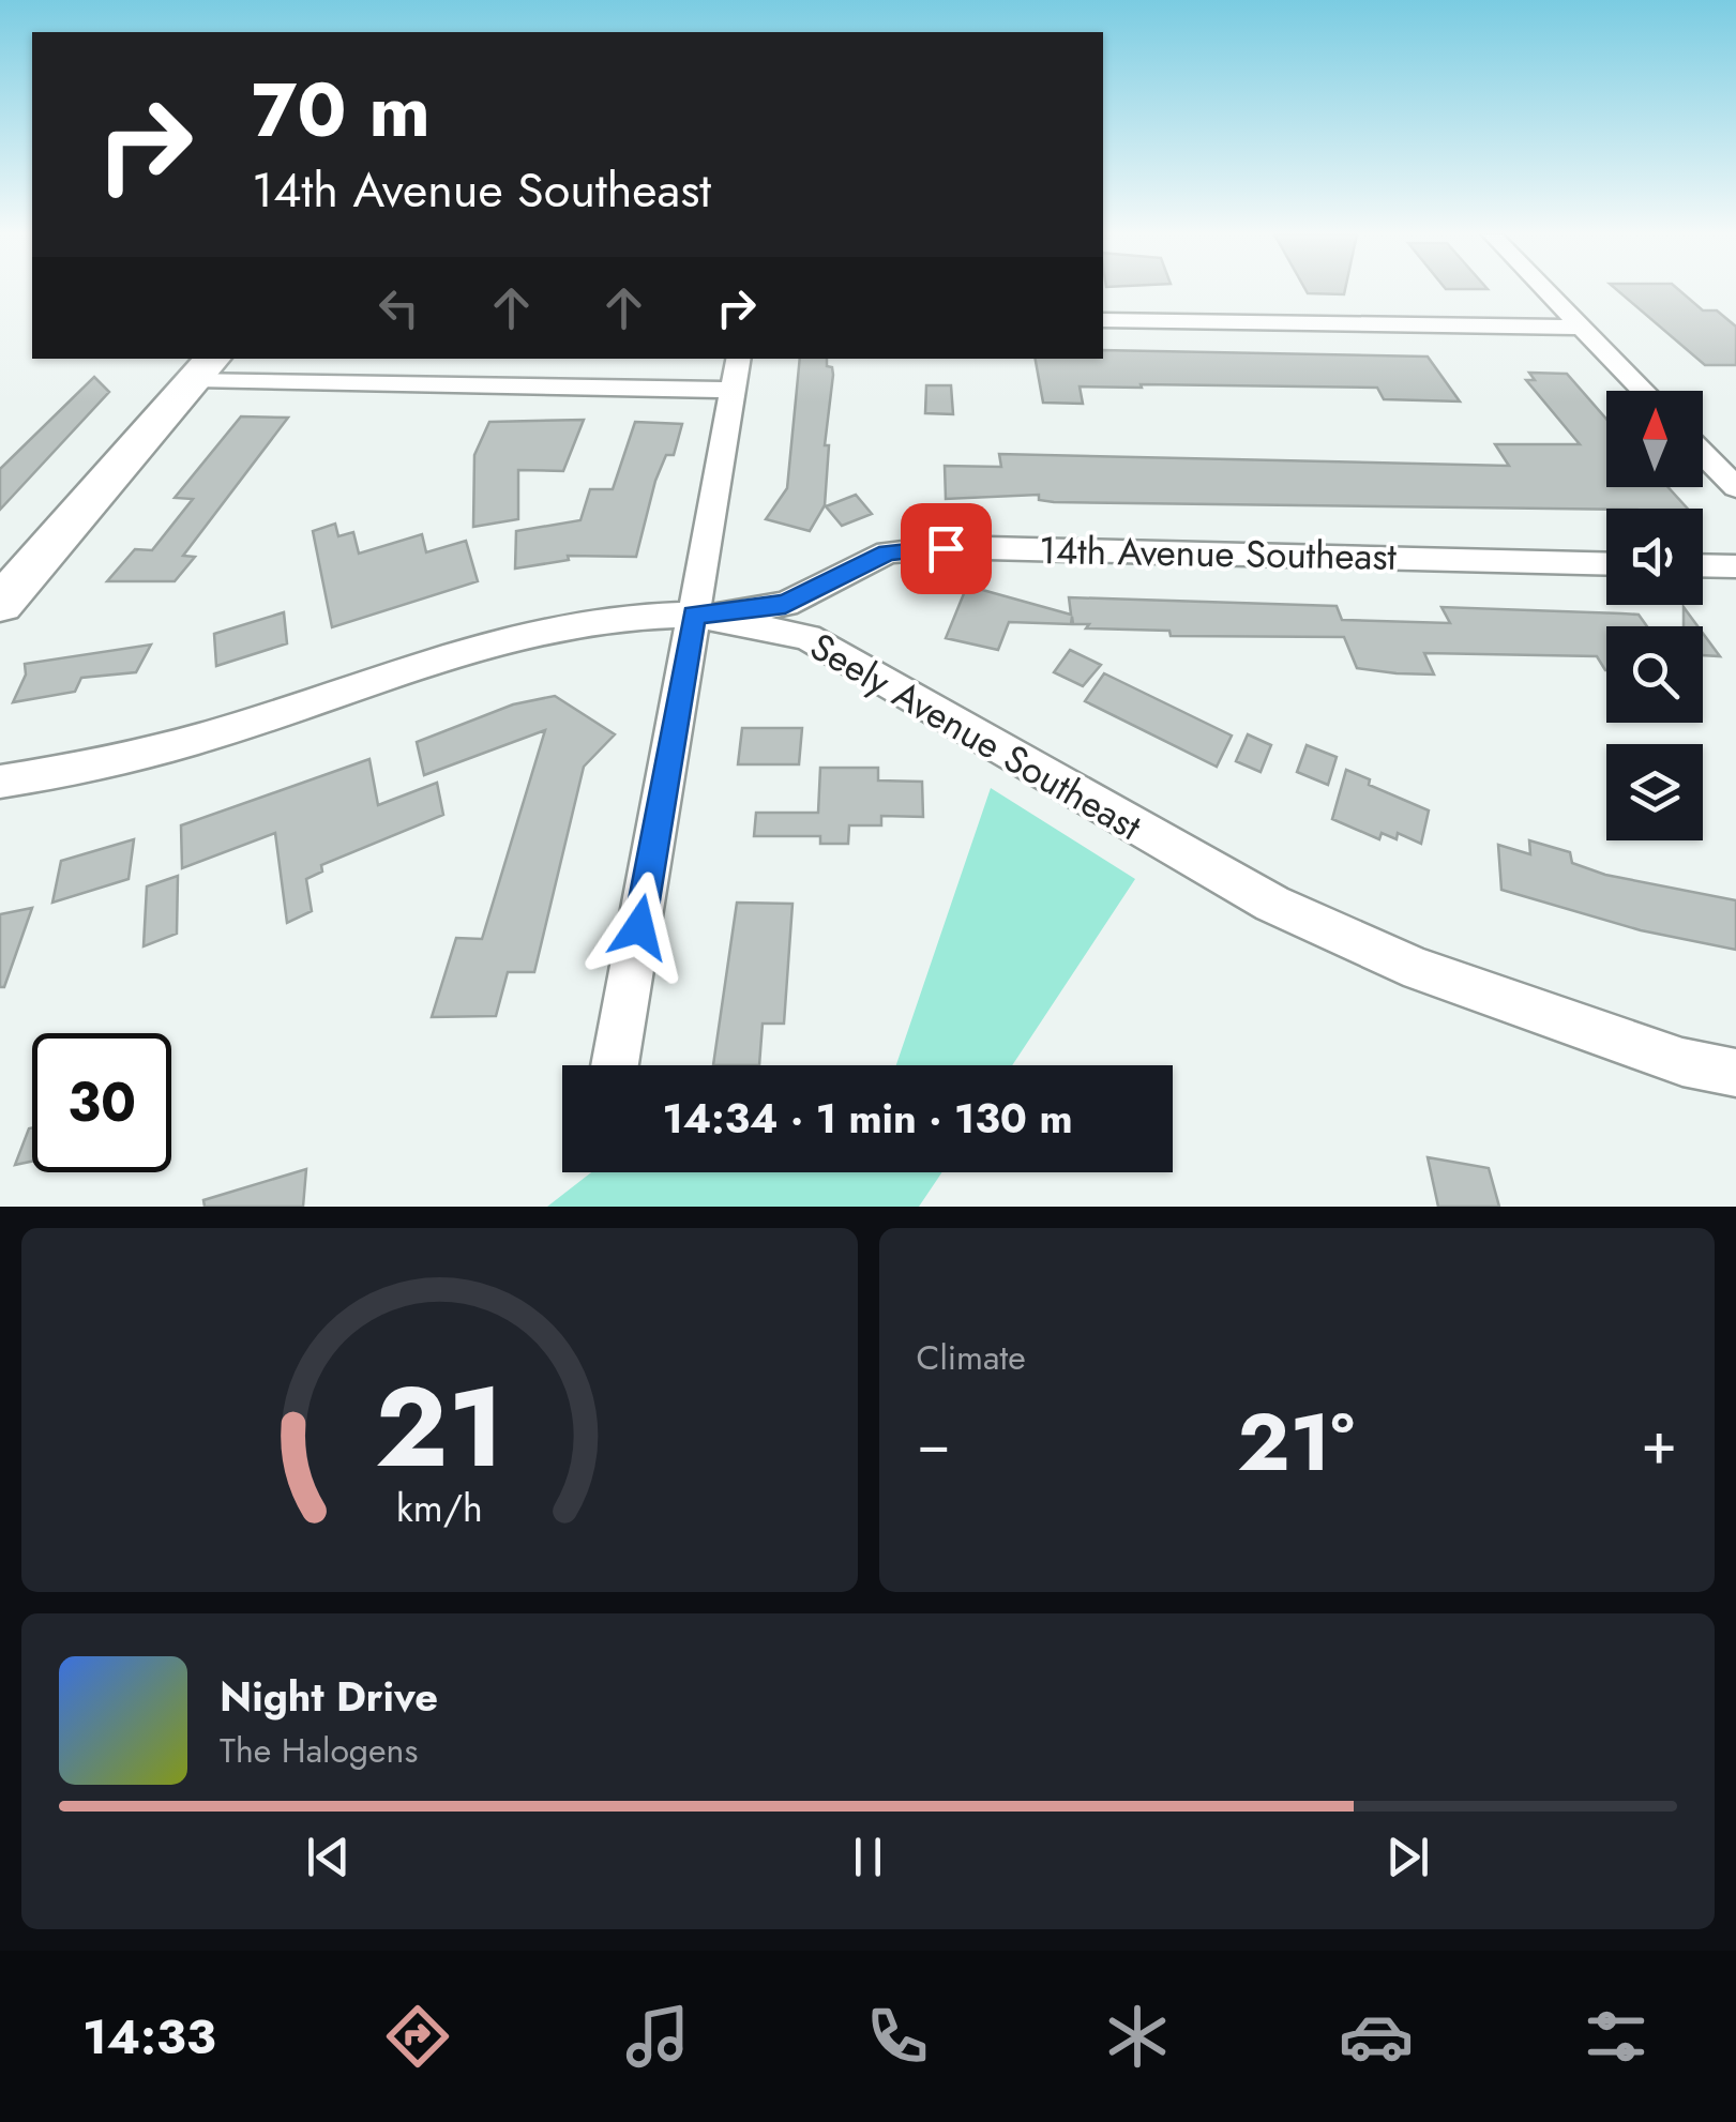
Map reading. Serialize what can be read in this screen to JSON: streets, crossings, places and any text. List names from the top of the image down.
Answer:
{
  "streets": {
    "street": ["14th Avenue Southeast", "Seely Avenue Southeast"]
  },
  "crossings": [
    ["14th Avenue Southeast", "Seely Avenue Southeast"]
  ],
  "north": "top",
  "page": {
    "turn": ["70 m", "14th Avenue Southeast"],
    "limit": "30",
    "trip": "14:34 · 1 min · 130 m",
    "tile": "Climate",
    "heat": ["−", "21°", "+"],
    "song": ["Night Drive", "The Halogens"],
    "tabs": "14:33",
    "gauge": ["21", "km/h"]
  }
}
